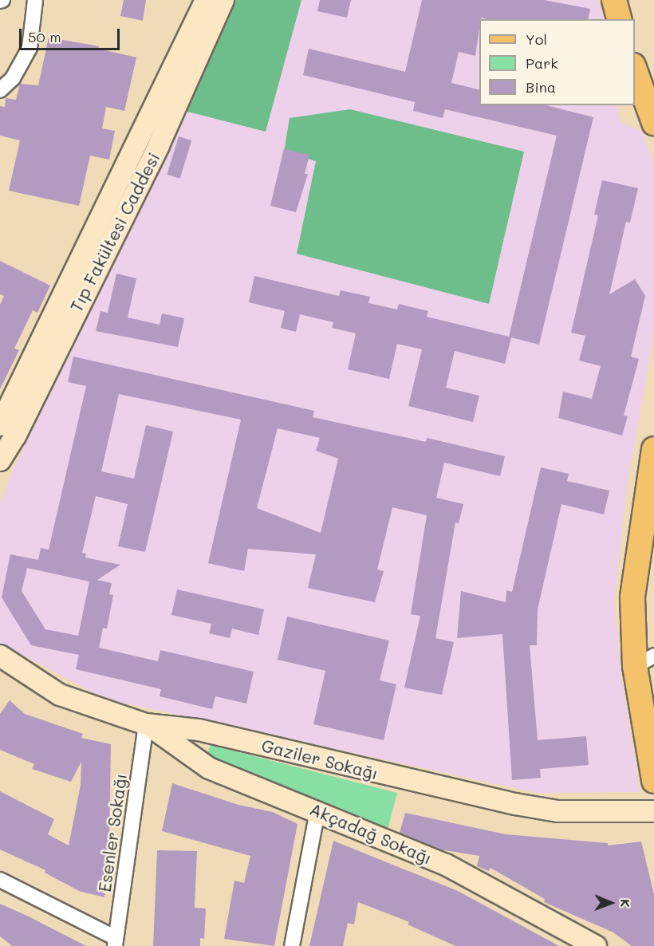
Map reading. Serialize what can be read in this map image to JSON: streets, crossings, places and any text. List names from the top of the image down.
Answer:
{
  "streets": {
    "street": [
      "Tıp Fakültesi Caddesi",
      "Gaziler Sokağı",
      "Esenler Sokağı",
      "Akçadağ Sokağı"
    ]
  },
  "crossings": [
    ["Gaziler Sokağı", "Esenler Sokağı"],
    ["Gaziler Sokağı", "Akçadağ Sokağı"],
    ["Esenler Sokağı", "Akçadağ Sokağı"]
  ],
  "legend": ["Yol", "Park", "Bina"],
  "scale_bar": "50 m",
  "north": "right"
}
